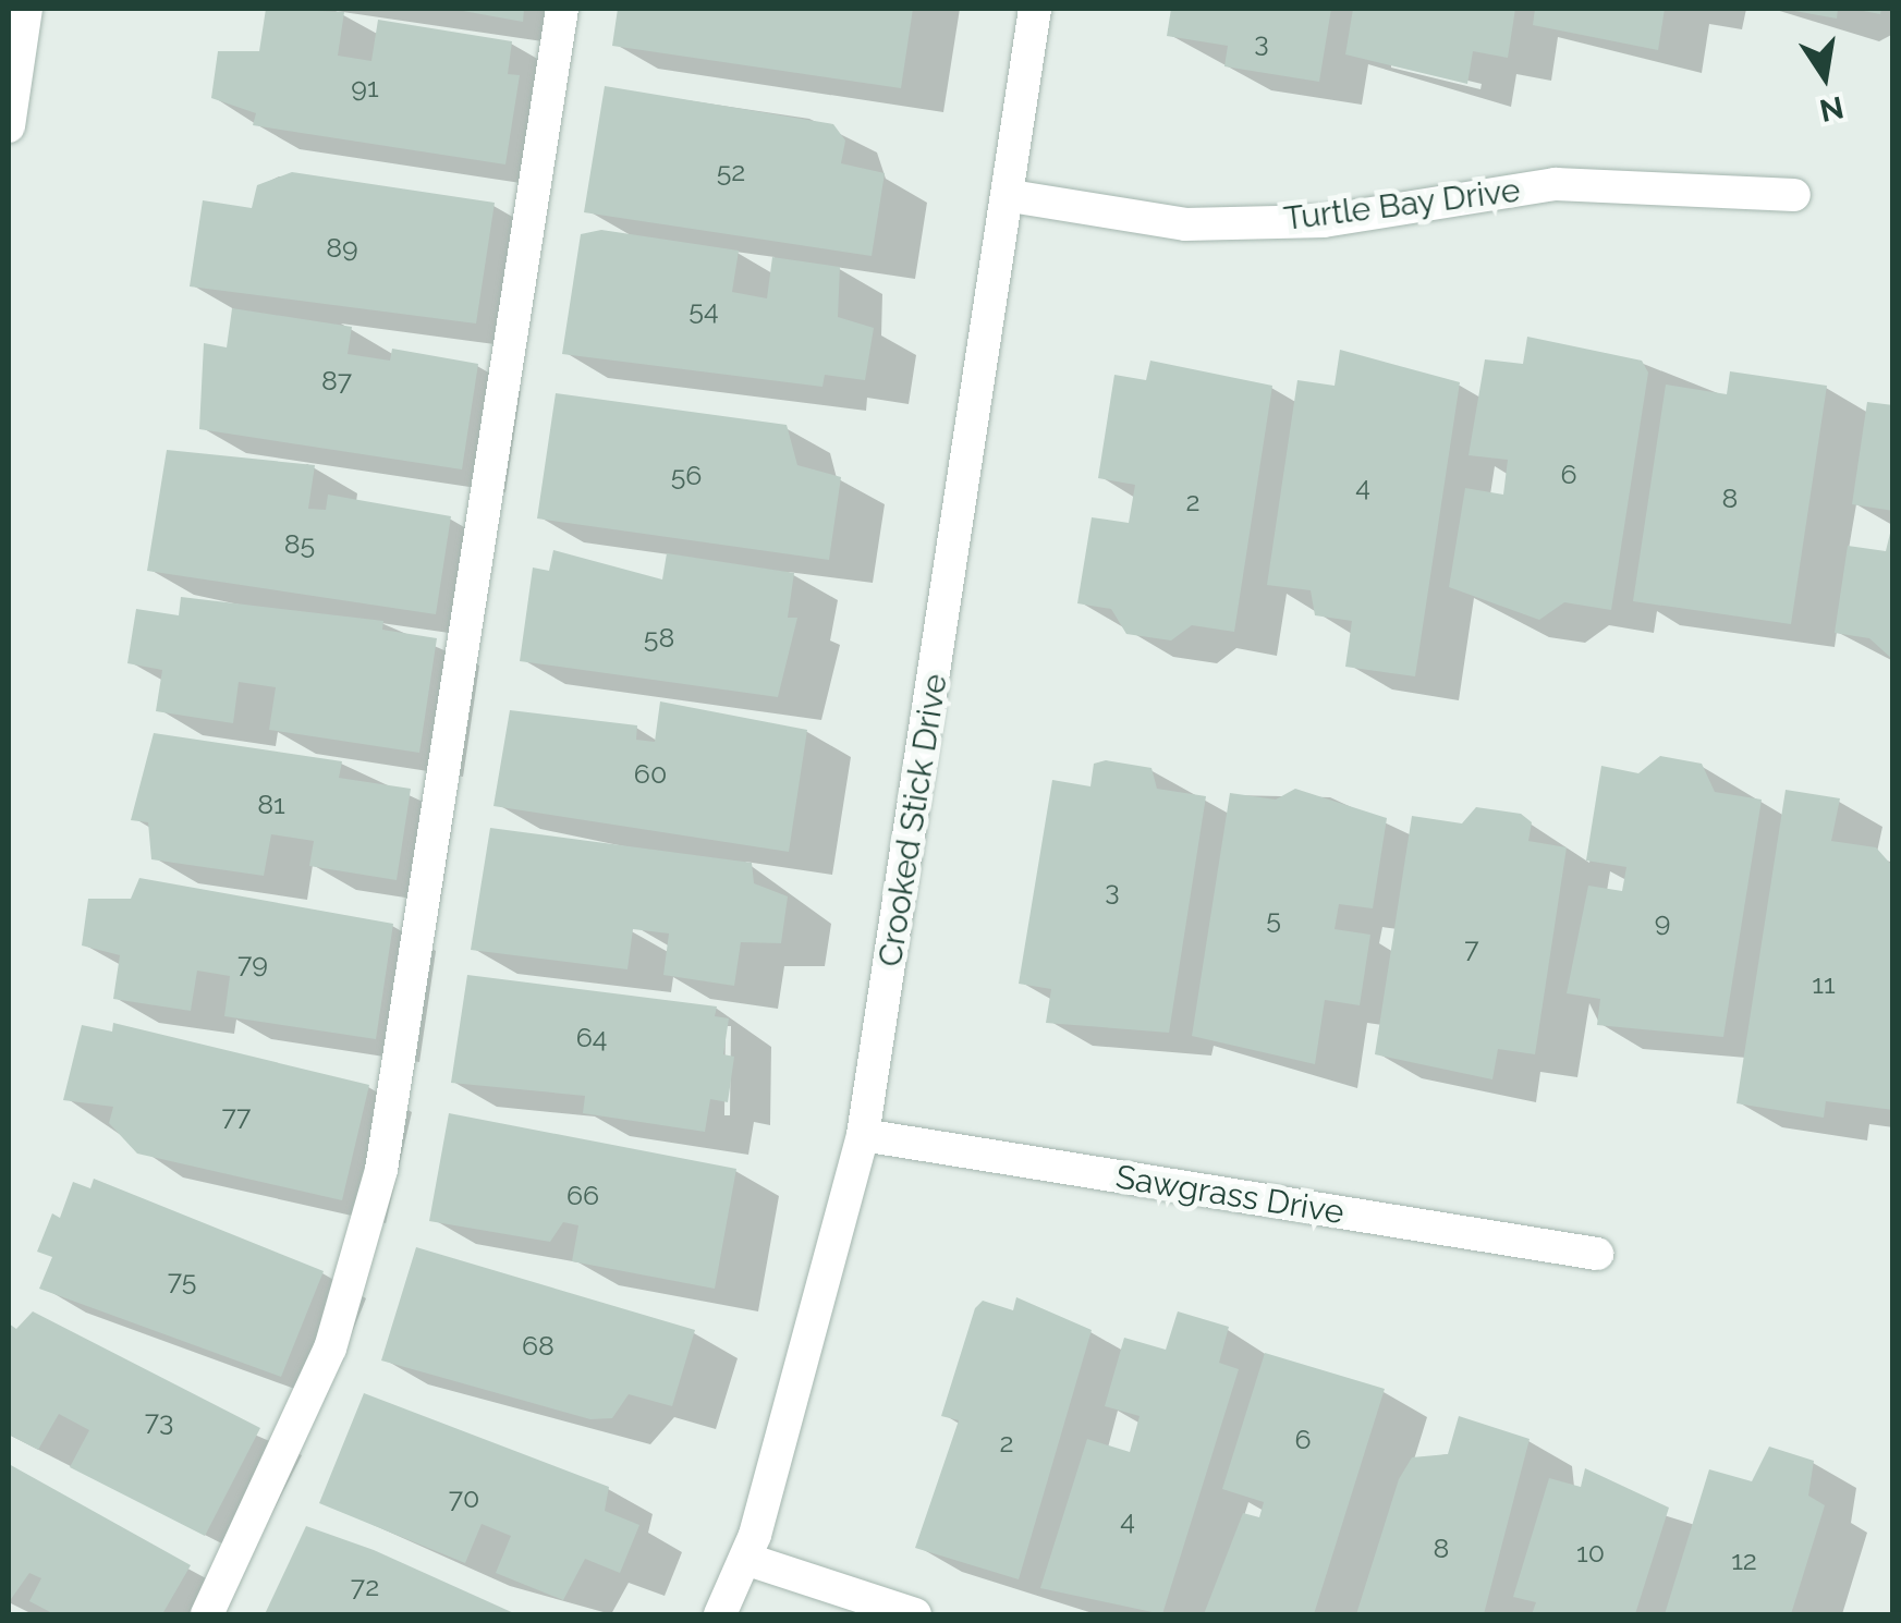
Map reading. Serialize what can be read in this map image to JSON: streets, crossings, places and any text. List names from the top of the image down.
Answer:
{
  "streets": {
    "street": ["Turtle Bay Drive", "Crooked Stick Drive", "Sawgrass Drive"]
  },
  "crossings": [
    ["Turtle Bay Drive", "Crooked Stick Drive"],
    ["Crooked Stick Drive", "Sawgrass Drive"]
  ],
  "house_numbers": [
    "3",
    "91",
    "52",
    "89",
    "54",
    "87",
    "6",
    "56",
    "4",
    "8",
    "2",
    "85",
    "58",
    "60",
    "81",
    "3",
    "5",
    "9",
    "7",
    "79",
    "11",
    "64",
    "77",
    "66",
    "75",
    "68",
    "73",
    "6",
    "2",
    "70",
    "4",
    "8",
    "10",
    "12",
    "72"
  ],
  "north": "bottom"
}
